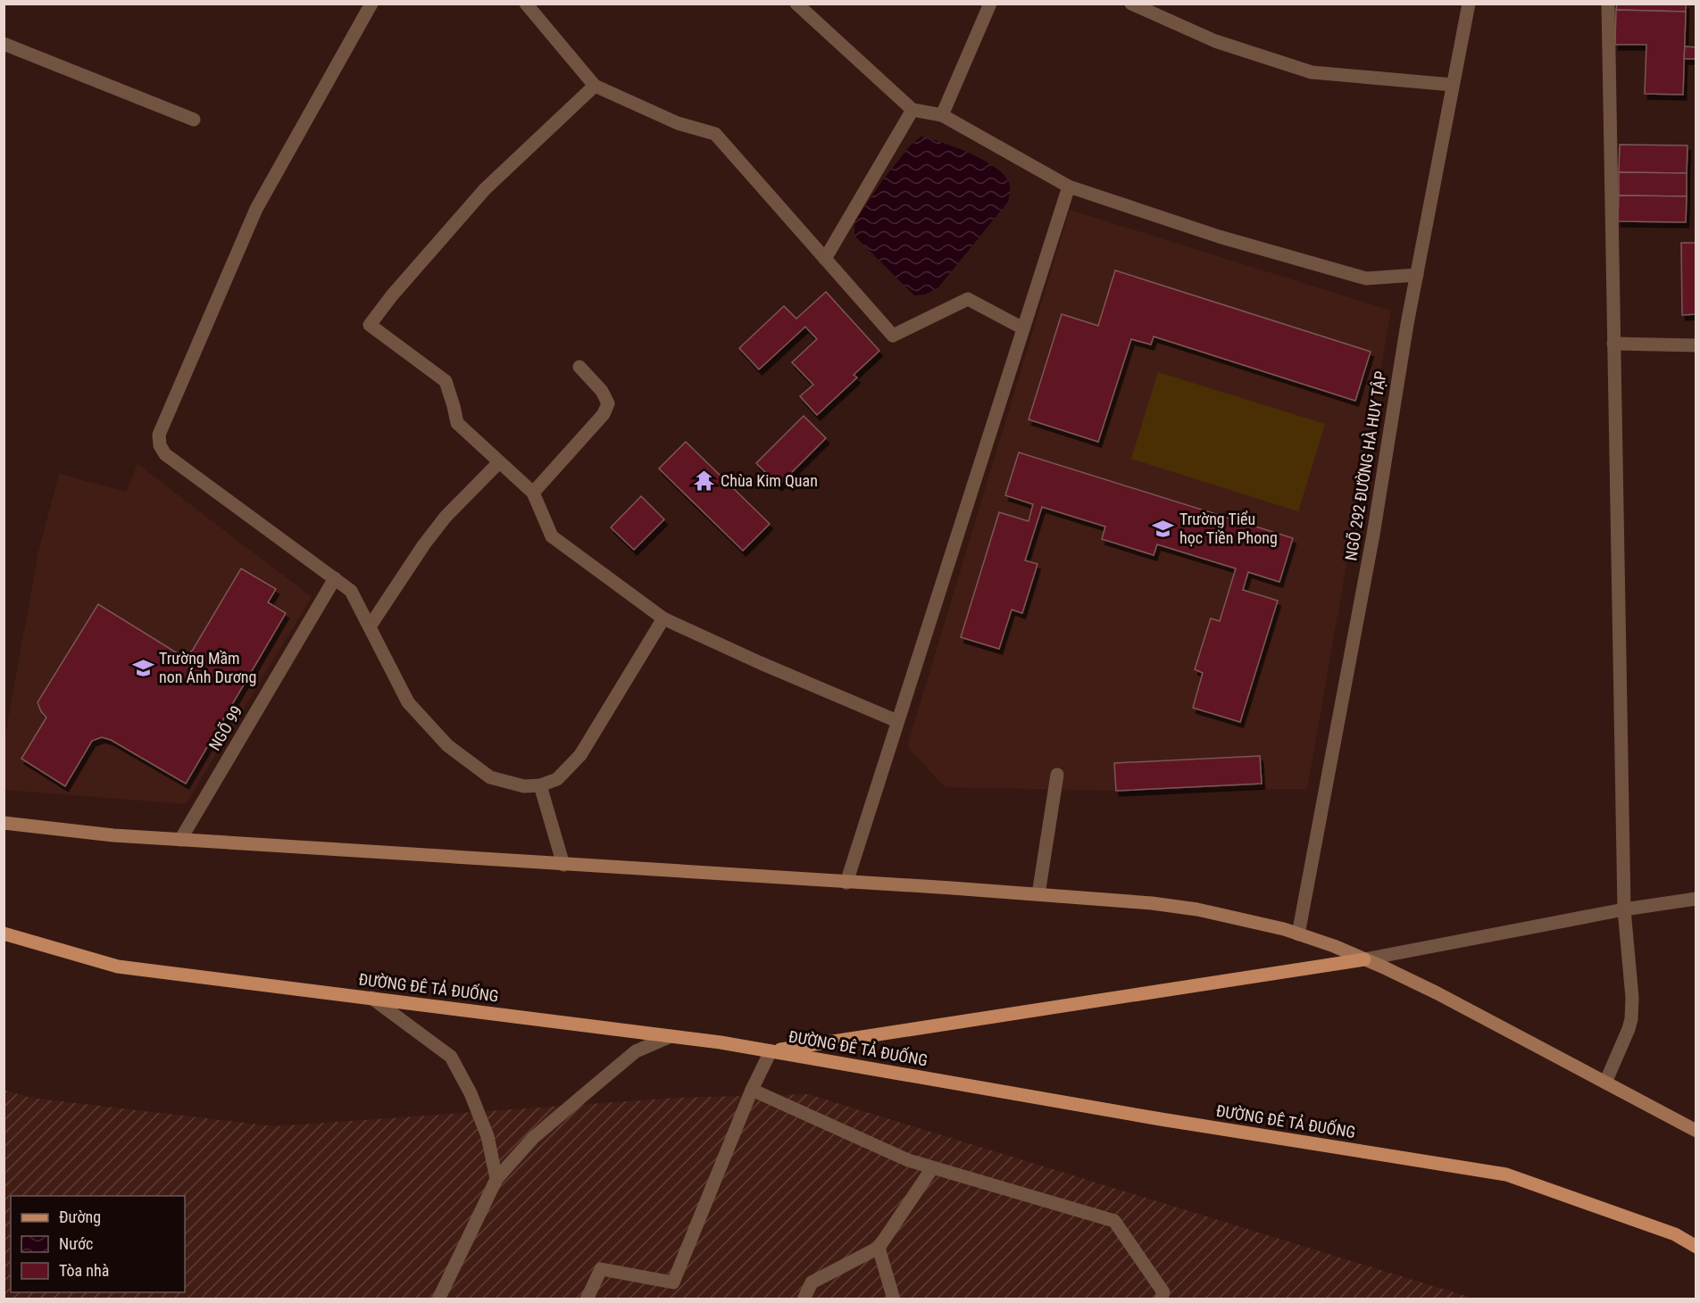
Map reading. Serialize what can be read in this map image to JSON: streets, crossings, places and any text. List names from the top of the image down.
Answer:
{
  "streets": {
    "main road": ["ĐƯỜNG ĐÊ TẢ ĐUỐNG"],
    "street": ["NGÕ 292 ĐƯỜNG HÀ HUY TẬP", "NGÕ 99"]
  },
  "places": {
    "temple": ["Chùa Kim Quan"],
    "school or university": ["Trường Tiểu học Tiền Phong", "Trường Mầm non Ánh Dương"]
  },
  "legend": ["Đường", "Nước", "Tòa nhà"]
}
